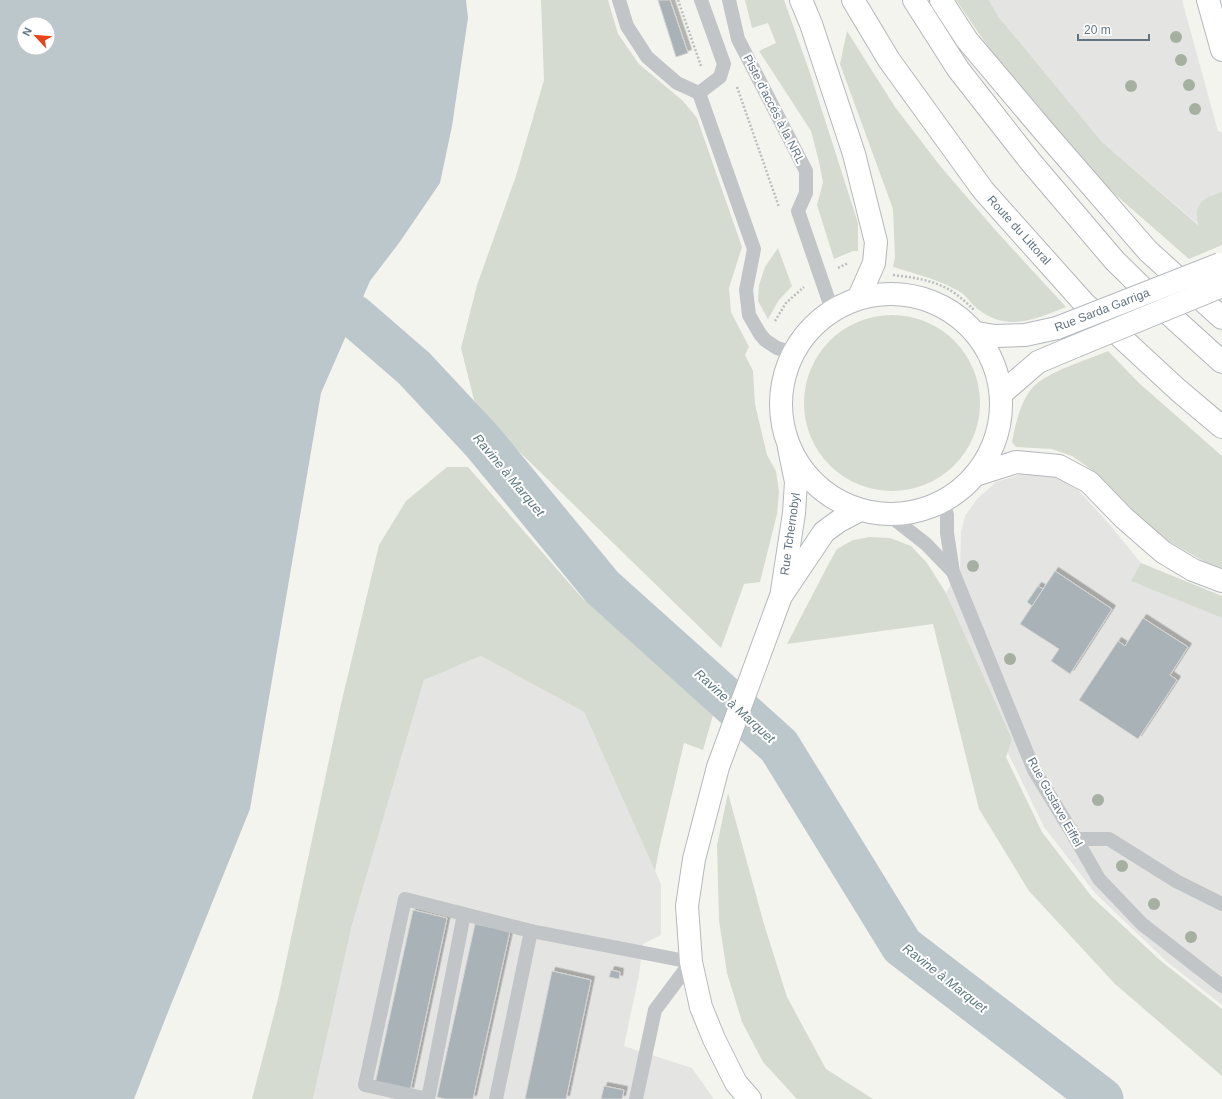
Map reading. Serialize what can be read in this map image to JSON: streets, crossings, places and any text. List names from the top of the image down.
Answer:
{
  "streets": {
    "main road": ["Route du Littoral", "Rue Sarda Garriga", "Rue Tchernobyl"],
    "lane": ["Piste d'accés à la NRL", "Rue Gustave Eiffel"]
  },
  "crossings": [
    ["Piste d'accés à la NRL", "Rue Tchernobyl"],
    ["Rue Sarda Garriga", "Rue Tchernobyl"],
    ["Rue Tchernobyl", "Rue Gustave Eiffel"]
  ],
  "water": ["Ravine à Marquet"],
  "scale_bar": "20 m",
  "north": "top left"
}
